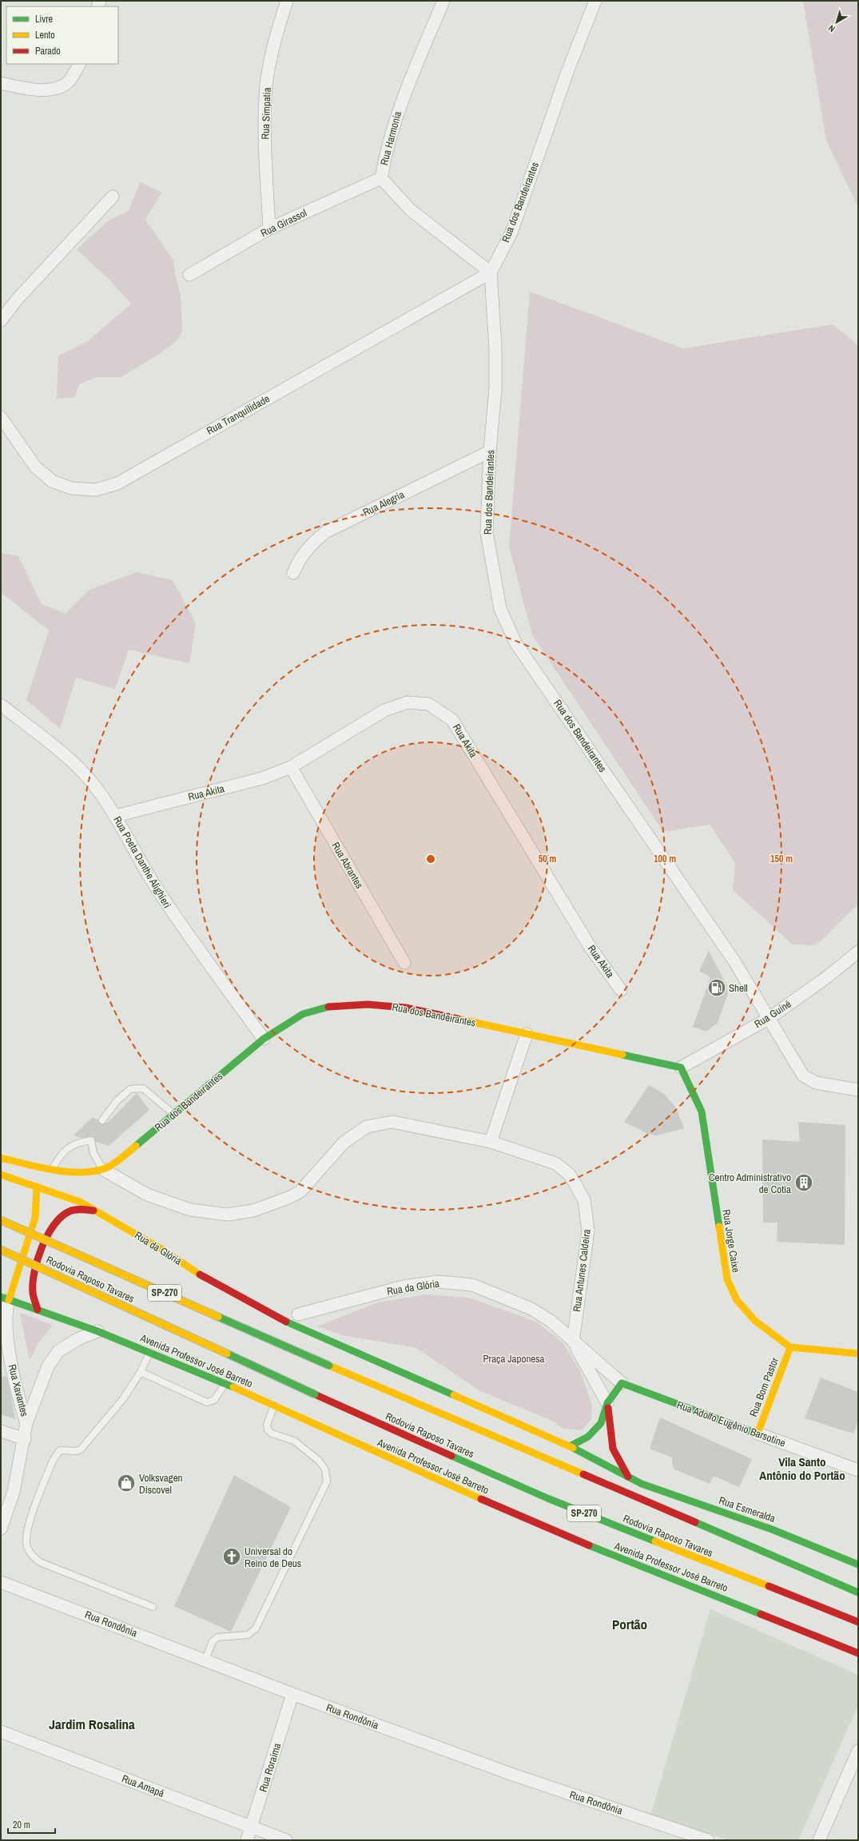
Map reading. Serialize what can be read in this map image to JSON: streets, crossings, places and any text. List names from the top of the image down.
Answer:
{
  "streets": {
    "main road": [
      "Rua dos Bandeirantes",
      "Rua Jorge Caixe",
      "Rua da Glória",
      "Rodovia Raposo Tavares",
      "SP-270",
      "Avenida Professor José Barreto",
      "Rua Bom Pastor",
      "Rua Adolfo Eugênio Barsotine",
      "Rua Esmeralda"
    ],
    "street": [
      "Rua Simpatia",
      "Rua Harmonia",
      "Rua Girassol",
      "Rua Tranquilidade",
      "Rua Alegria",
      "Rua Akita",
      "Rua Poeta Danthe Alighieri",
      "Rua Abrantes",
      "Rua Guiné",
      "Rua Antunes Caldeira",
      "Rua Xavantes",
      "Rua Rondônia",
      "Rua Roraima",
      "Rua Amapá"
    ]
  },
  "crossings": [
    ["Rua Simpatia", "Rua Girassol"],
    ["Rua Harmonia", "Rua dos Bandeirantes"],
    ["Rua Harmonia", "Rua Girassol"],
    ["Rua Harmonia", "Rua Tranquilidade"],
    ["Rua dos Bandeirantes", "Rua Tranquilidade"],
    ["Rua dos Bandeirantes", "Rua Alegria"],
    ["Rua dos Bandeirantes", "Rua Poeta Danthe Alighieri"],
    ["Rua dos Bandeirantes", "Rua Guiné"],
    ["Rua dos Bandeirantes", "Rua Jorge Caixe"],
    ["Rua dos Bandeirantes", "Rua Antunes Caldeira"],
    ["Rua Akita", "Rua Poeta Danthe Alighieri"],
    ["Rua Akita", "Rua Abrantes"],
    ["Rua Guiné", "Rua Jorge Caixe"],
    ["Rua Jorge Caixe", "Rua Bom Pastor"],
    ["Rua da Glória", "Rua Antunes Caldeira"],
    ["Rua da Glória", "Rua Adolfo Eugênio Barsotine"],
    ["Avenida Professor José Barreto", "Rua Xavantes"],
    ["Rua Bom Pastor", "Rua Adolfo Eugênio Barsotine"],
    ["Rua Rondônia", "Rua Roraima"],
    ["Rua Roraima", "Rua Amapá"]
  ],
  "districts": ["Vila Santo Antônio do Portão", "Portão", "Jardim Rosalina"],
  "parks": ["Praça Japonesa"],
  "places": {
    "fuel station": ["Shell"],
    "building": ["Centro Administrativo de Cotia"],
    "shop": ["Volksvagen Discovel"],
    "church": ["Universal do Reino de Deus"]
  },
  "legend": ["Livre", "Lento", "Parado"],
  "scale_bar": "20 m",
  "north": "bottom left",
  "rings": ["50 m", "100 m", "150 m"]
}
